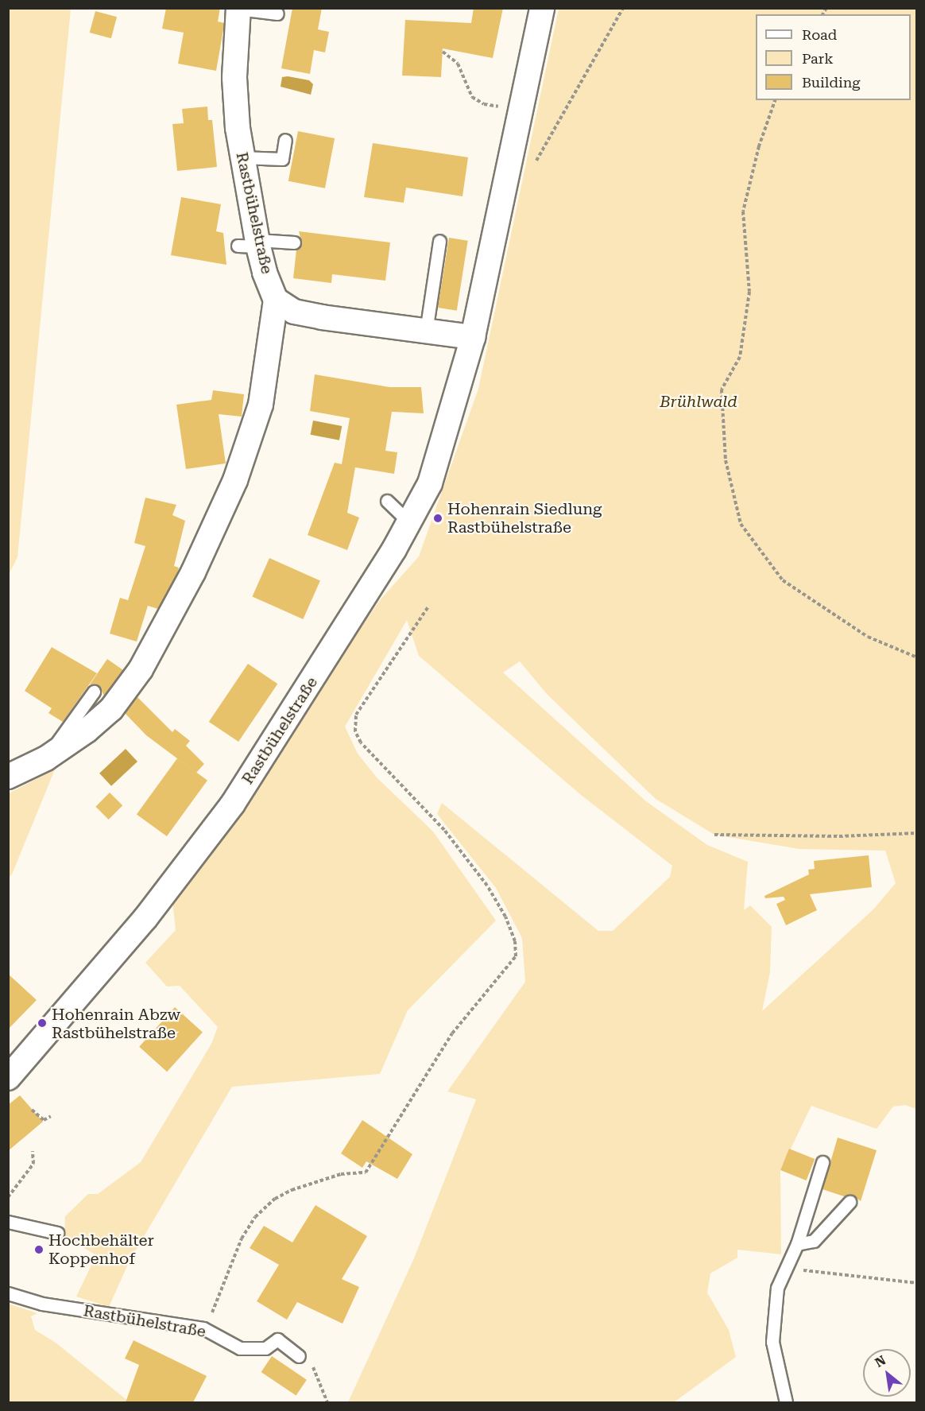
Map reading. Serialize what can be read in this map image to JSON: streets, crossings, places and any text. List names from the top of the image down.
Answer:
{
  "streets": {
    "street": ["Rastbühelstraße"]
  },
  "parks": ["Brühlwald"],
  "places": ["Hohenrain Siedlung Rastbühelstraße", "Hohenrain Abzw Rastbühelstraße", "Hochbehälter Koppenhof"],
  "legend": ["Road", "Park", "Building"],
  "north": "top left"
}
